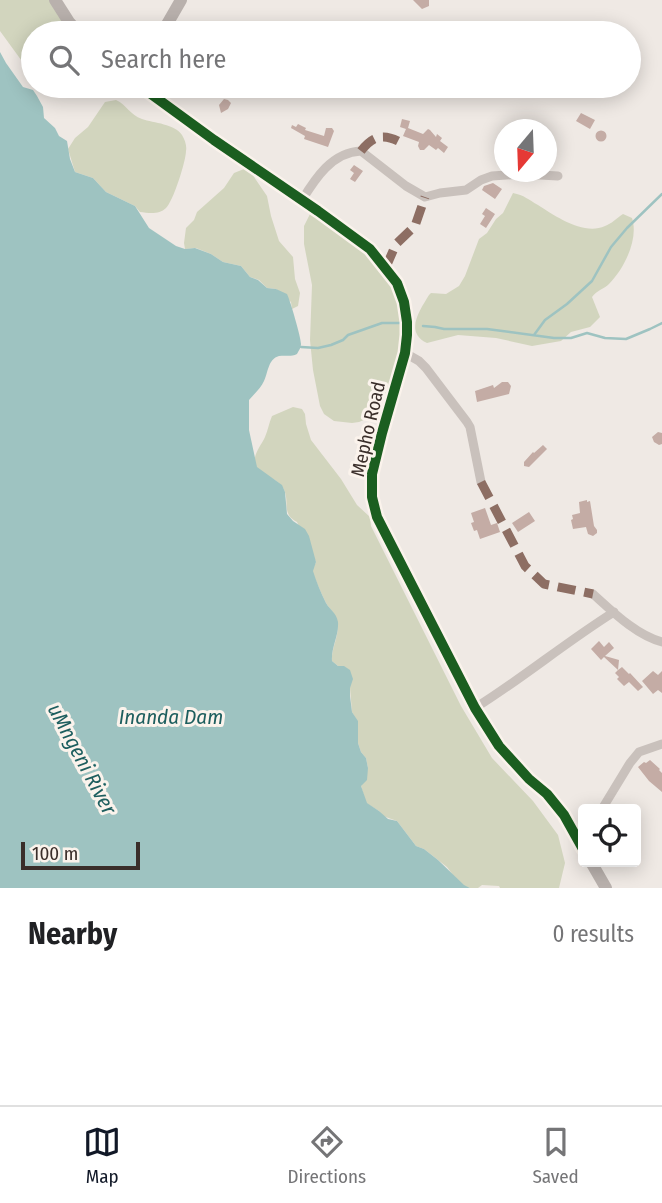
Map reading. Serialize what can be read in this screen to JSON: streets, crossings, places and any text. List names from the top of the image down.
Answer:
{
  "streets": {
    "street": ["Mepho Road"]
  },
  "water": ["Inanda Dam", "uMngeni River"],
  "scale_bar": "100 m",
  "north": "bottom",
  "page": {
    "search": "Search here",
    "scale": "100 m",
    "heading": ["Nearby", "0 results"],
    "nav": ["Map", "Directions", "Saved"]
  }
}
